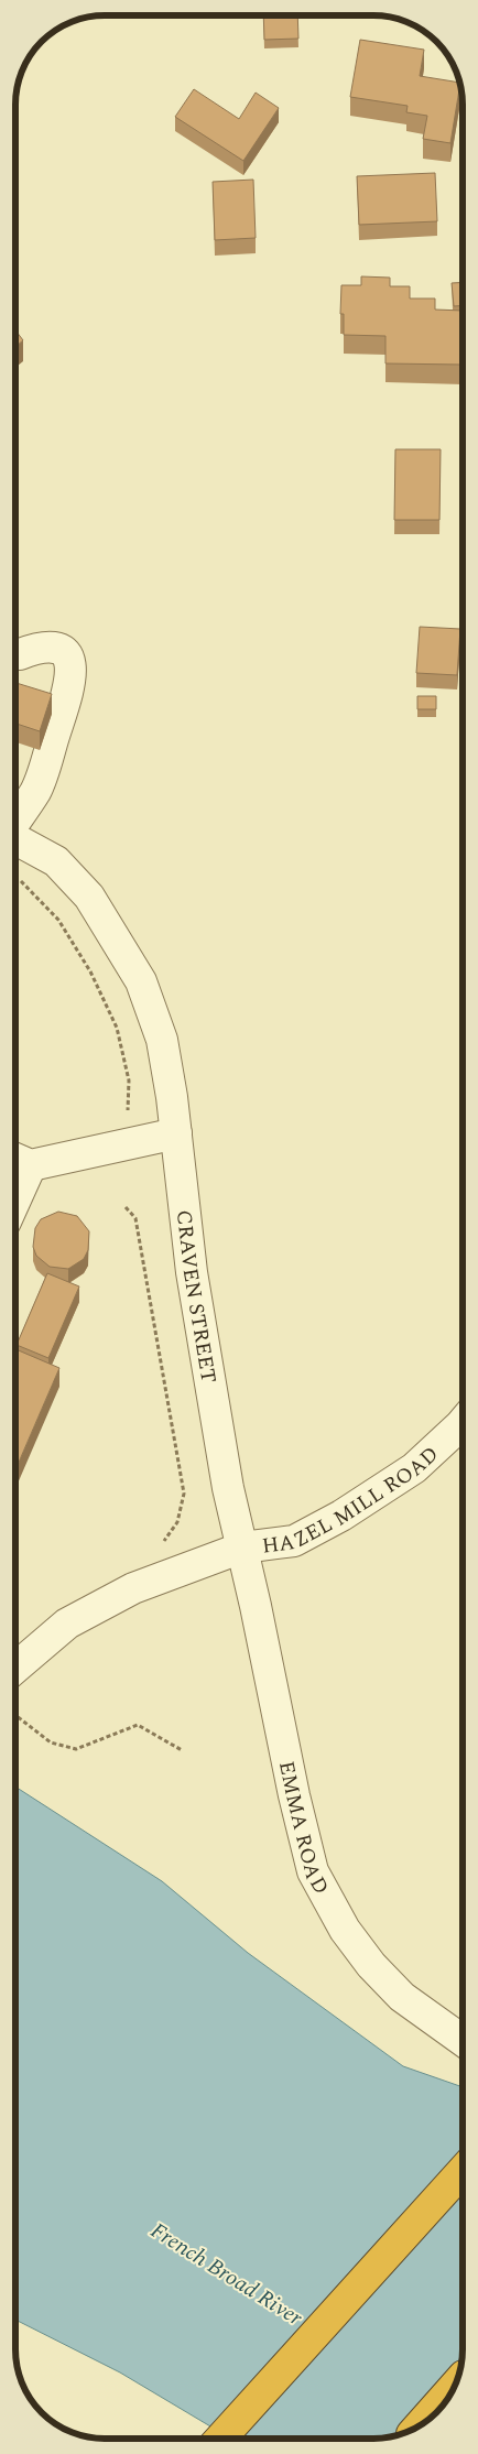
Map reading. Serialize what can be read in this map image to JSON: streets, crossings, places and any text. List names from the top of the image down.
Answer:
{
  "streets": {
    "street": ["CRAVEN STREET", "HAZEL MILL ROAD", "EMMA ROAD"]
  },
  "crossings": [
    ["CRAVEN STREET", "HAZEL MILL ROAD"],
    ["CRAVEN STREET", "EMMA ROAD"],
    ["HAZEL MILL ROAD", "EMMA ROAD"]
  ],
  "water": ["French Broad River"]
}
